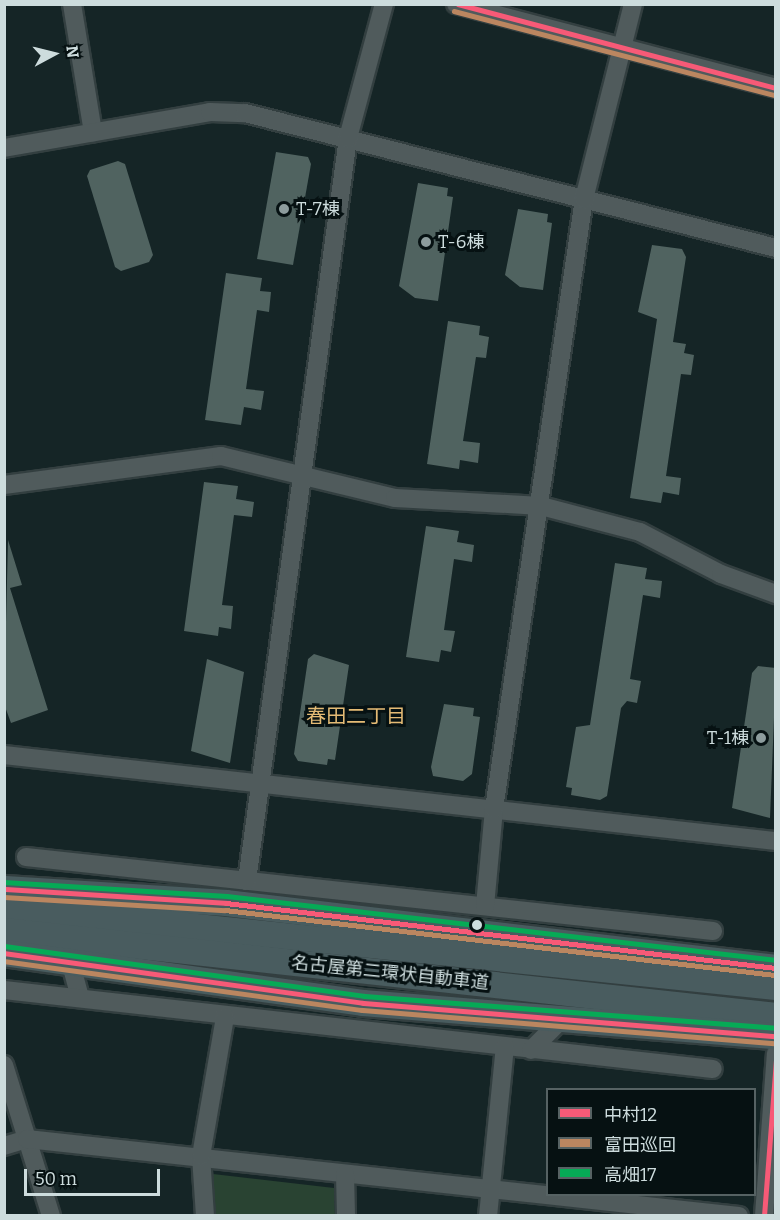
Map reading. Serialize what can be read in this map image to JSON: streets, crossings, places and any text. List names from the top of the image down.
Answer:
{
  "streets": {
    "highway": ["名古屋第二環状自動車道"]
  },
  "districts": ["春田二丁目"],
  "places": ["T-7棟", "T-6棟", "T-1棟"],
  "lines": ["transit line 中村12", "transit line 富田巡回", "transit line 高畑17"],
  "legend": ["中村12", "富田巡回", "高畑17"],
  "scale_bar": "50 m",
  "north": "right"
}
